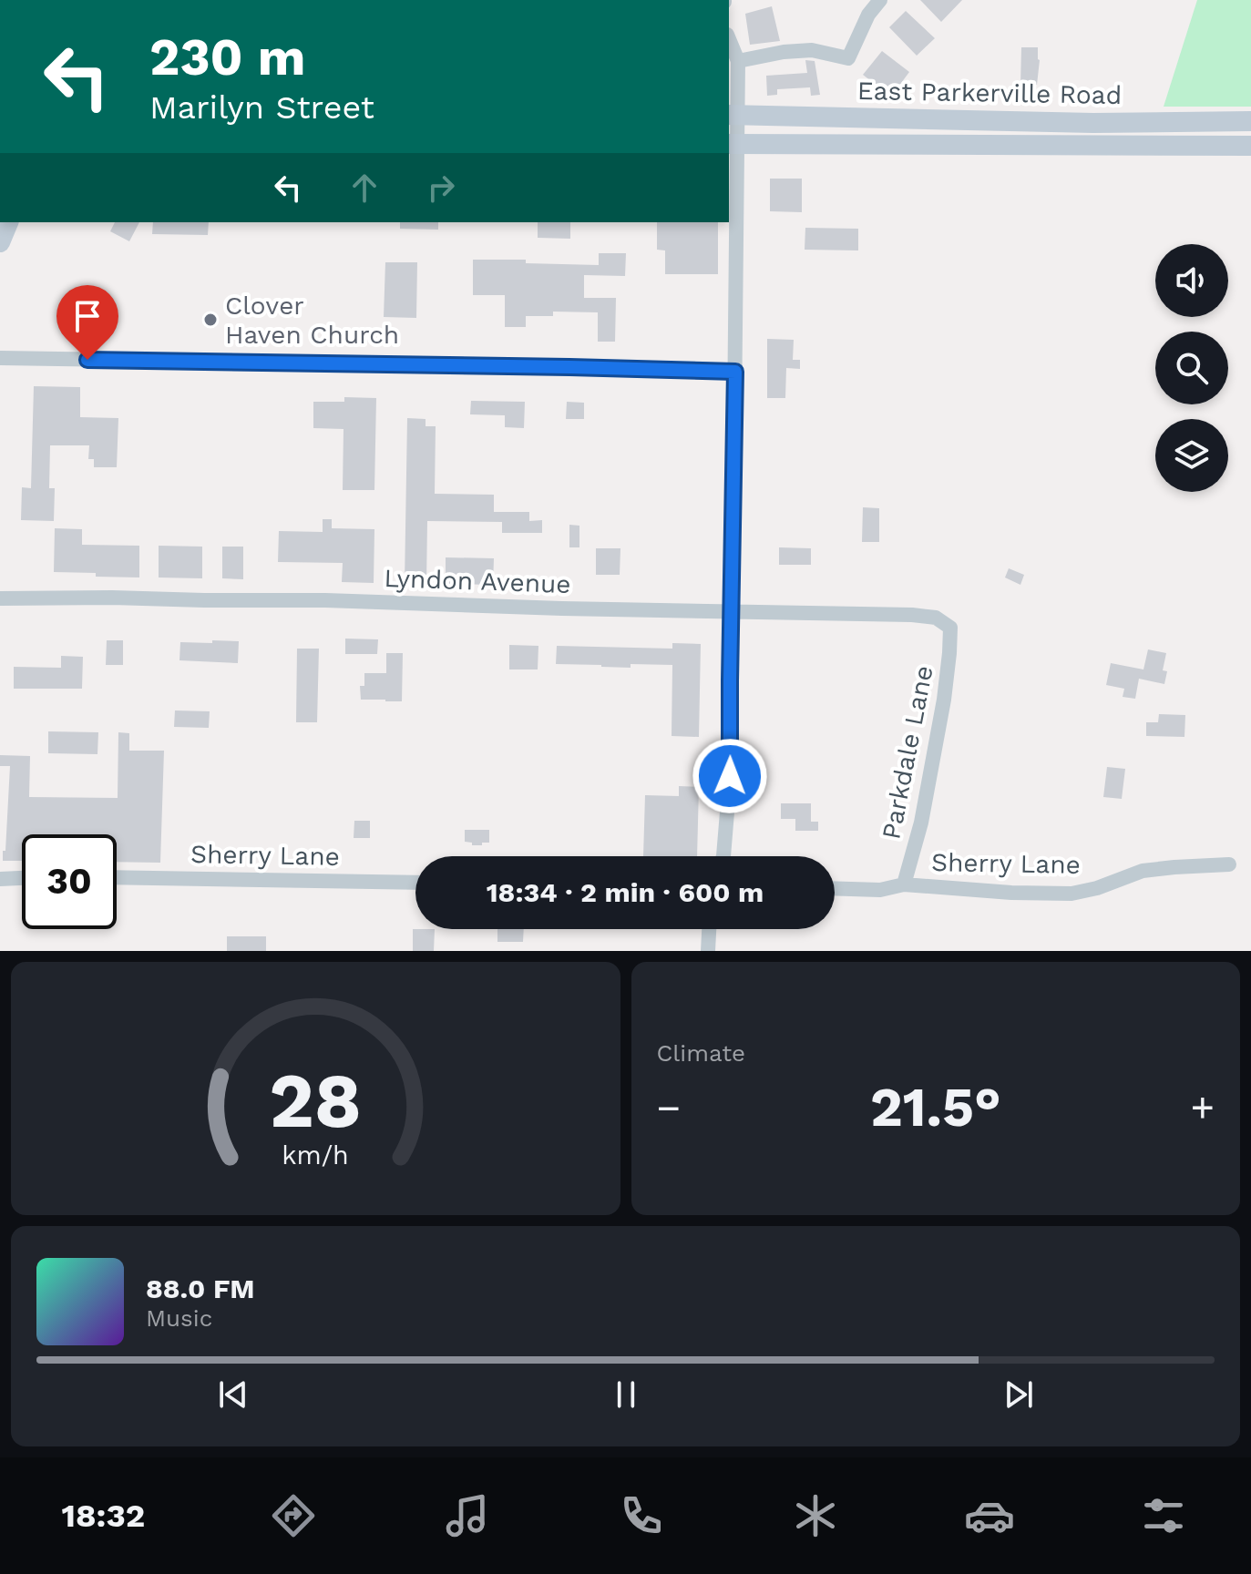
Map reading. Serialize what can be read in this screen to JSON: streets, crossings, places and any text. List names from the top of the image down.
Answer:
{
  "streets": {
    "main road": ["East Parkerville Road"],
    "street": ["Lyndon Avenue", "Parkdale Lane", "Sherry Lane"]
  },
  "crossings": [
    ["Lyndon Avenue", "Parkdale Lane"],
    ["Parkdale Lane", "Sherry Lane"]
  ],
  "places": ["Clover Haven Church"],
  "page": {
    "turn": ["230 m", "Marilyn Street"],
    "limit": "30",
    "trip": "18:34 · 2 min · 600 m",
    "tile": "Climate",
    "heat": ["−", "21.5°", "+"],
    "song": ["88.0 FM", "Music"],
    "tabs": "18:32",
    "gauge": ["28", "km/h"]
  }
}
